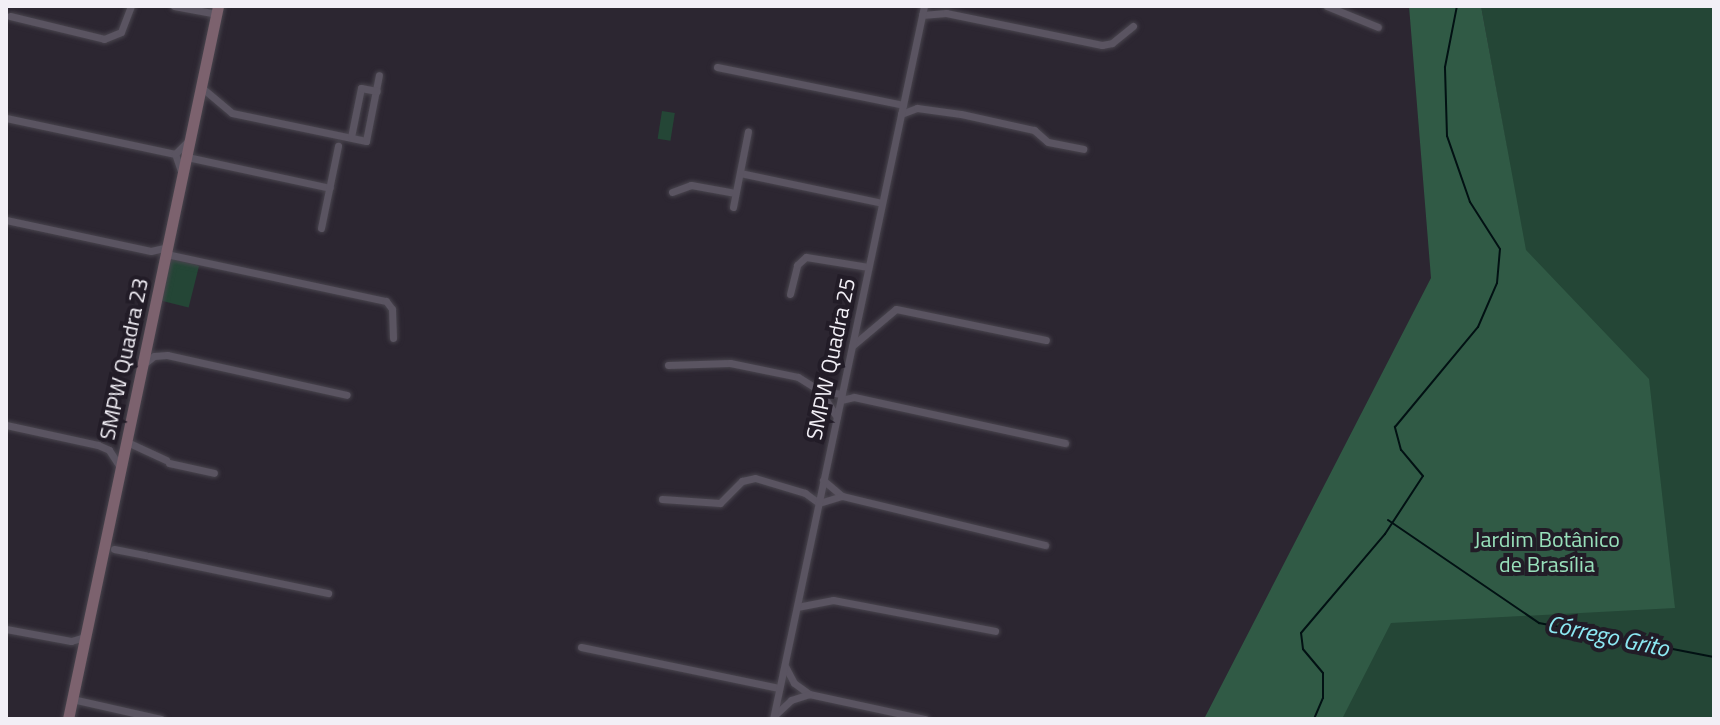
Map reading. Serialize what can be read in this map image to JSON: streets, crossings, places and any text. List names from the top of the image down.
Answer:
{
  "streets": {
    "street": ["SMPW Quadra 23", "SMPW Quadra 25"]
  },
  "water": ["Córrego Grito"],
  "parks": ["Jardim Botânico de Brasília"]
}
